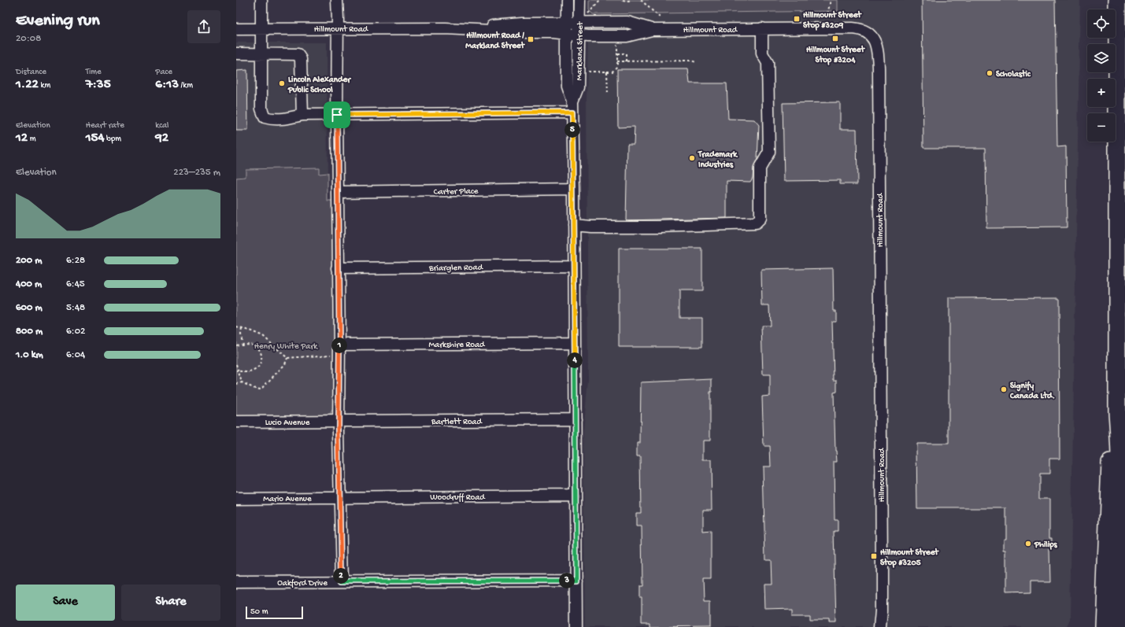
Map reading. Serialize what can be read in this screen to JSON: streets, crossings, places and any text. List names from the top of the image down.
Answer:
{
  "streets": {
    "street": [
      "Hillmount Road",
      "Markland Street",
      "Carter Place",
      "Briarglen Road",
      "Markshire Road",
      "Bartlett Road",
      "Lucio Avenue",
      "Woodruff Road",
      "Mario Avenue",
      "Oakford Drive"
    ]
  },
  "crossings": [
    ["Hillmount Road", "Markland Street"],
    ["Markland Street", "Carter Place"],
    ["Markland Street", "Briarglen Road"],
    ["Markland Street", "Markshire Road"],
    ["Markland Street", "Bartlett Road"],
    ["Markland Street", "Woodruff Road"],
    ["Markland Street", "Oakford Drive"],
    ["Bartlett Road", "Lucio Avenue"],
    ["Woodruff Road", "Mario Avenue"]
  ],
  "parks": ["Henry White Park"],
  "places": {
    "transit": [
      "Hillmount Street Stop #3209",
      "Hillmount Street Stop #3204",
      "Hillmount Road / Markland Street",
      "Hillmount Street Stop #3205"
    ],
    "other": [
      "Scholastic",
      "Lincoln Alexander Public School",
      "Trademark Industries",
      "Signify Canada Ltd.",
      "Philips"
    ]
  },
  "scale_bar": "50 m",
  "page": {
    "heading": ["Evening run", "20:08"],
    "map_buttons": ["+", "−"],
    "stats": [
      ["Distance", "1.22 km"],
      ["Time", "7:35"],
      ["Pace", "6:13 /km"],
      ["Elevation", "12 m"],
      ["Heart rate", "154 bpm"],
      ["kcal", "92"]
    ],
    "pins": [
      "5",
      "1",
      "4",
      "2",
      "3"
    ],
    "chart": ["Elevation", "223–235 m"],
    "list": [
      {
        "name": "200 m",
        "note": "6:28"
      },
      {
        "name": "400 m",
        "note": "6:45"
      },
      {
        "name": "600 m",
        "note": "5:48"
      },
      {
        "name": "800 m",
        "note": "6:02"
      },
      {
        "name": "1.0 km",
        "note": "6:04"
      }
    ],
    "buttons": ["Save", "Share"],
    "scale": "50 m"
  }
}
